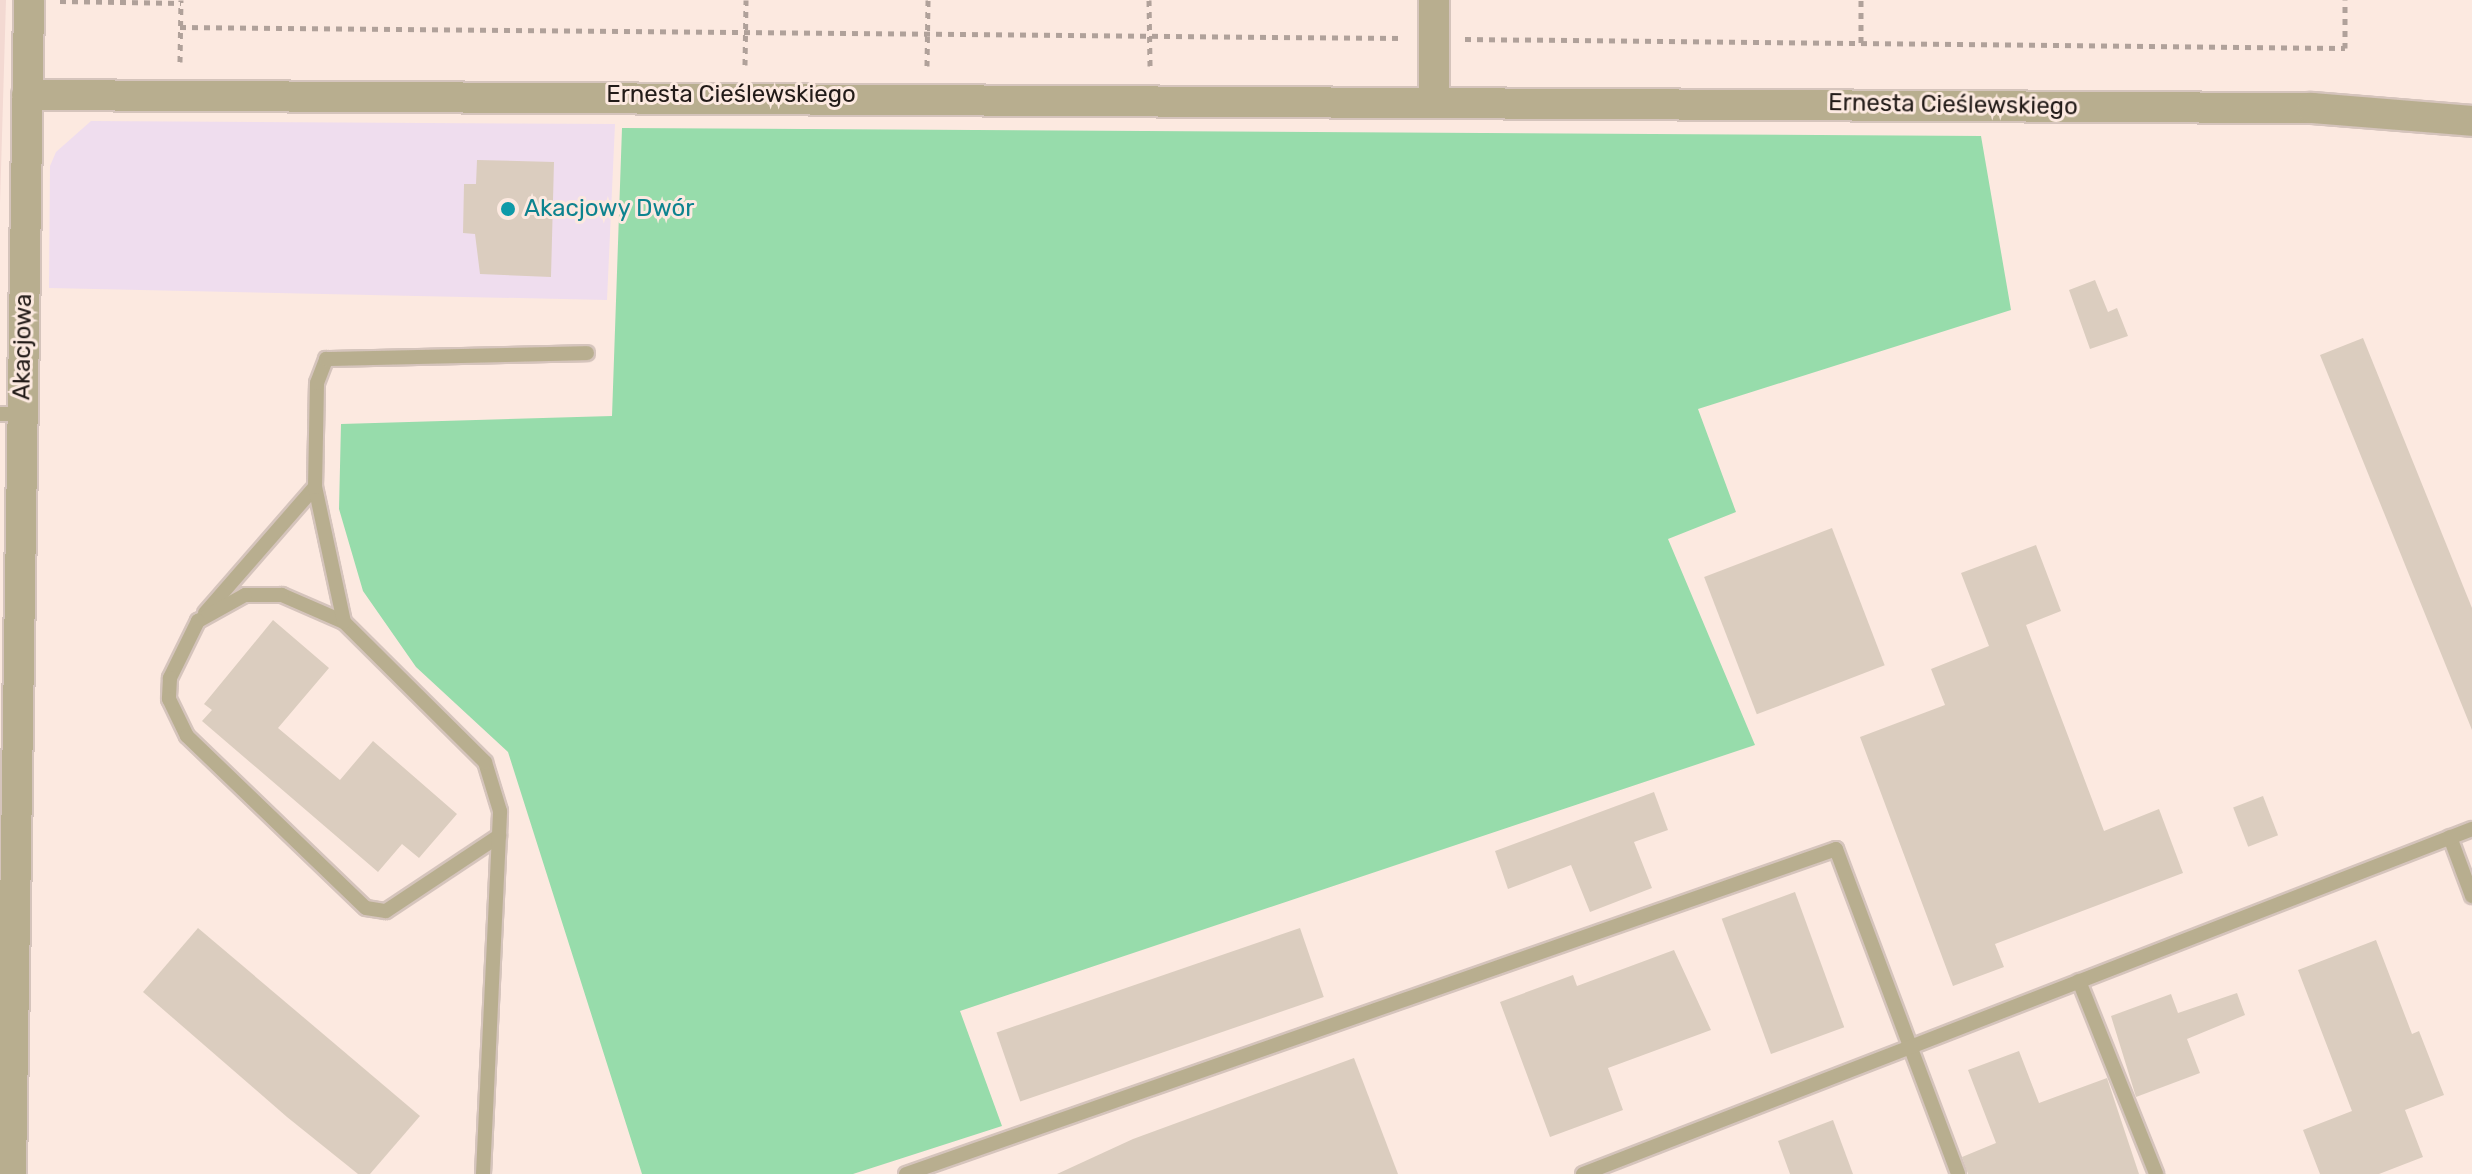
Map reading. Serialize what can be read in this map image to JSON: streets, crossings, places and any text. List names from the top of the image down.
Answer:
{
  "streets": {
    "street": ["Ernesta Cieślewskiego", "Akacjowa"]
  },
  "crossings": [
    ["Ernesta Cieślewskiego", "Akacjowa"]
  ],
  "places": ["Akacjowy Dwór"]
}
